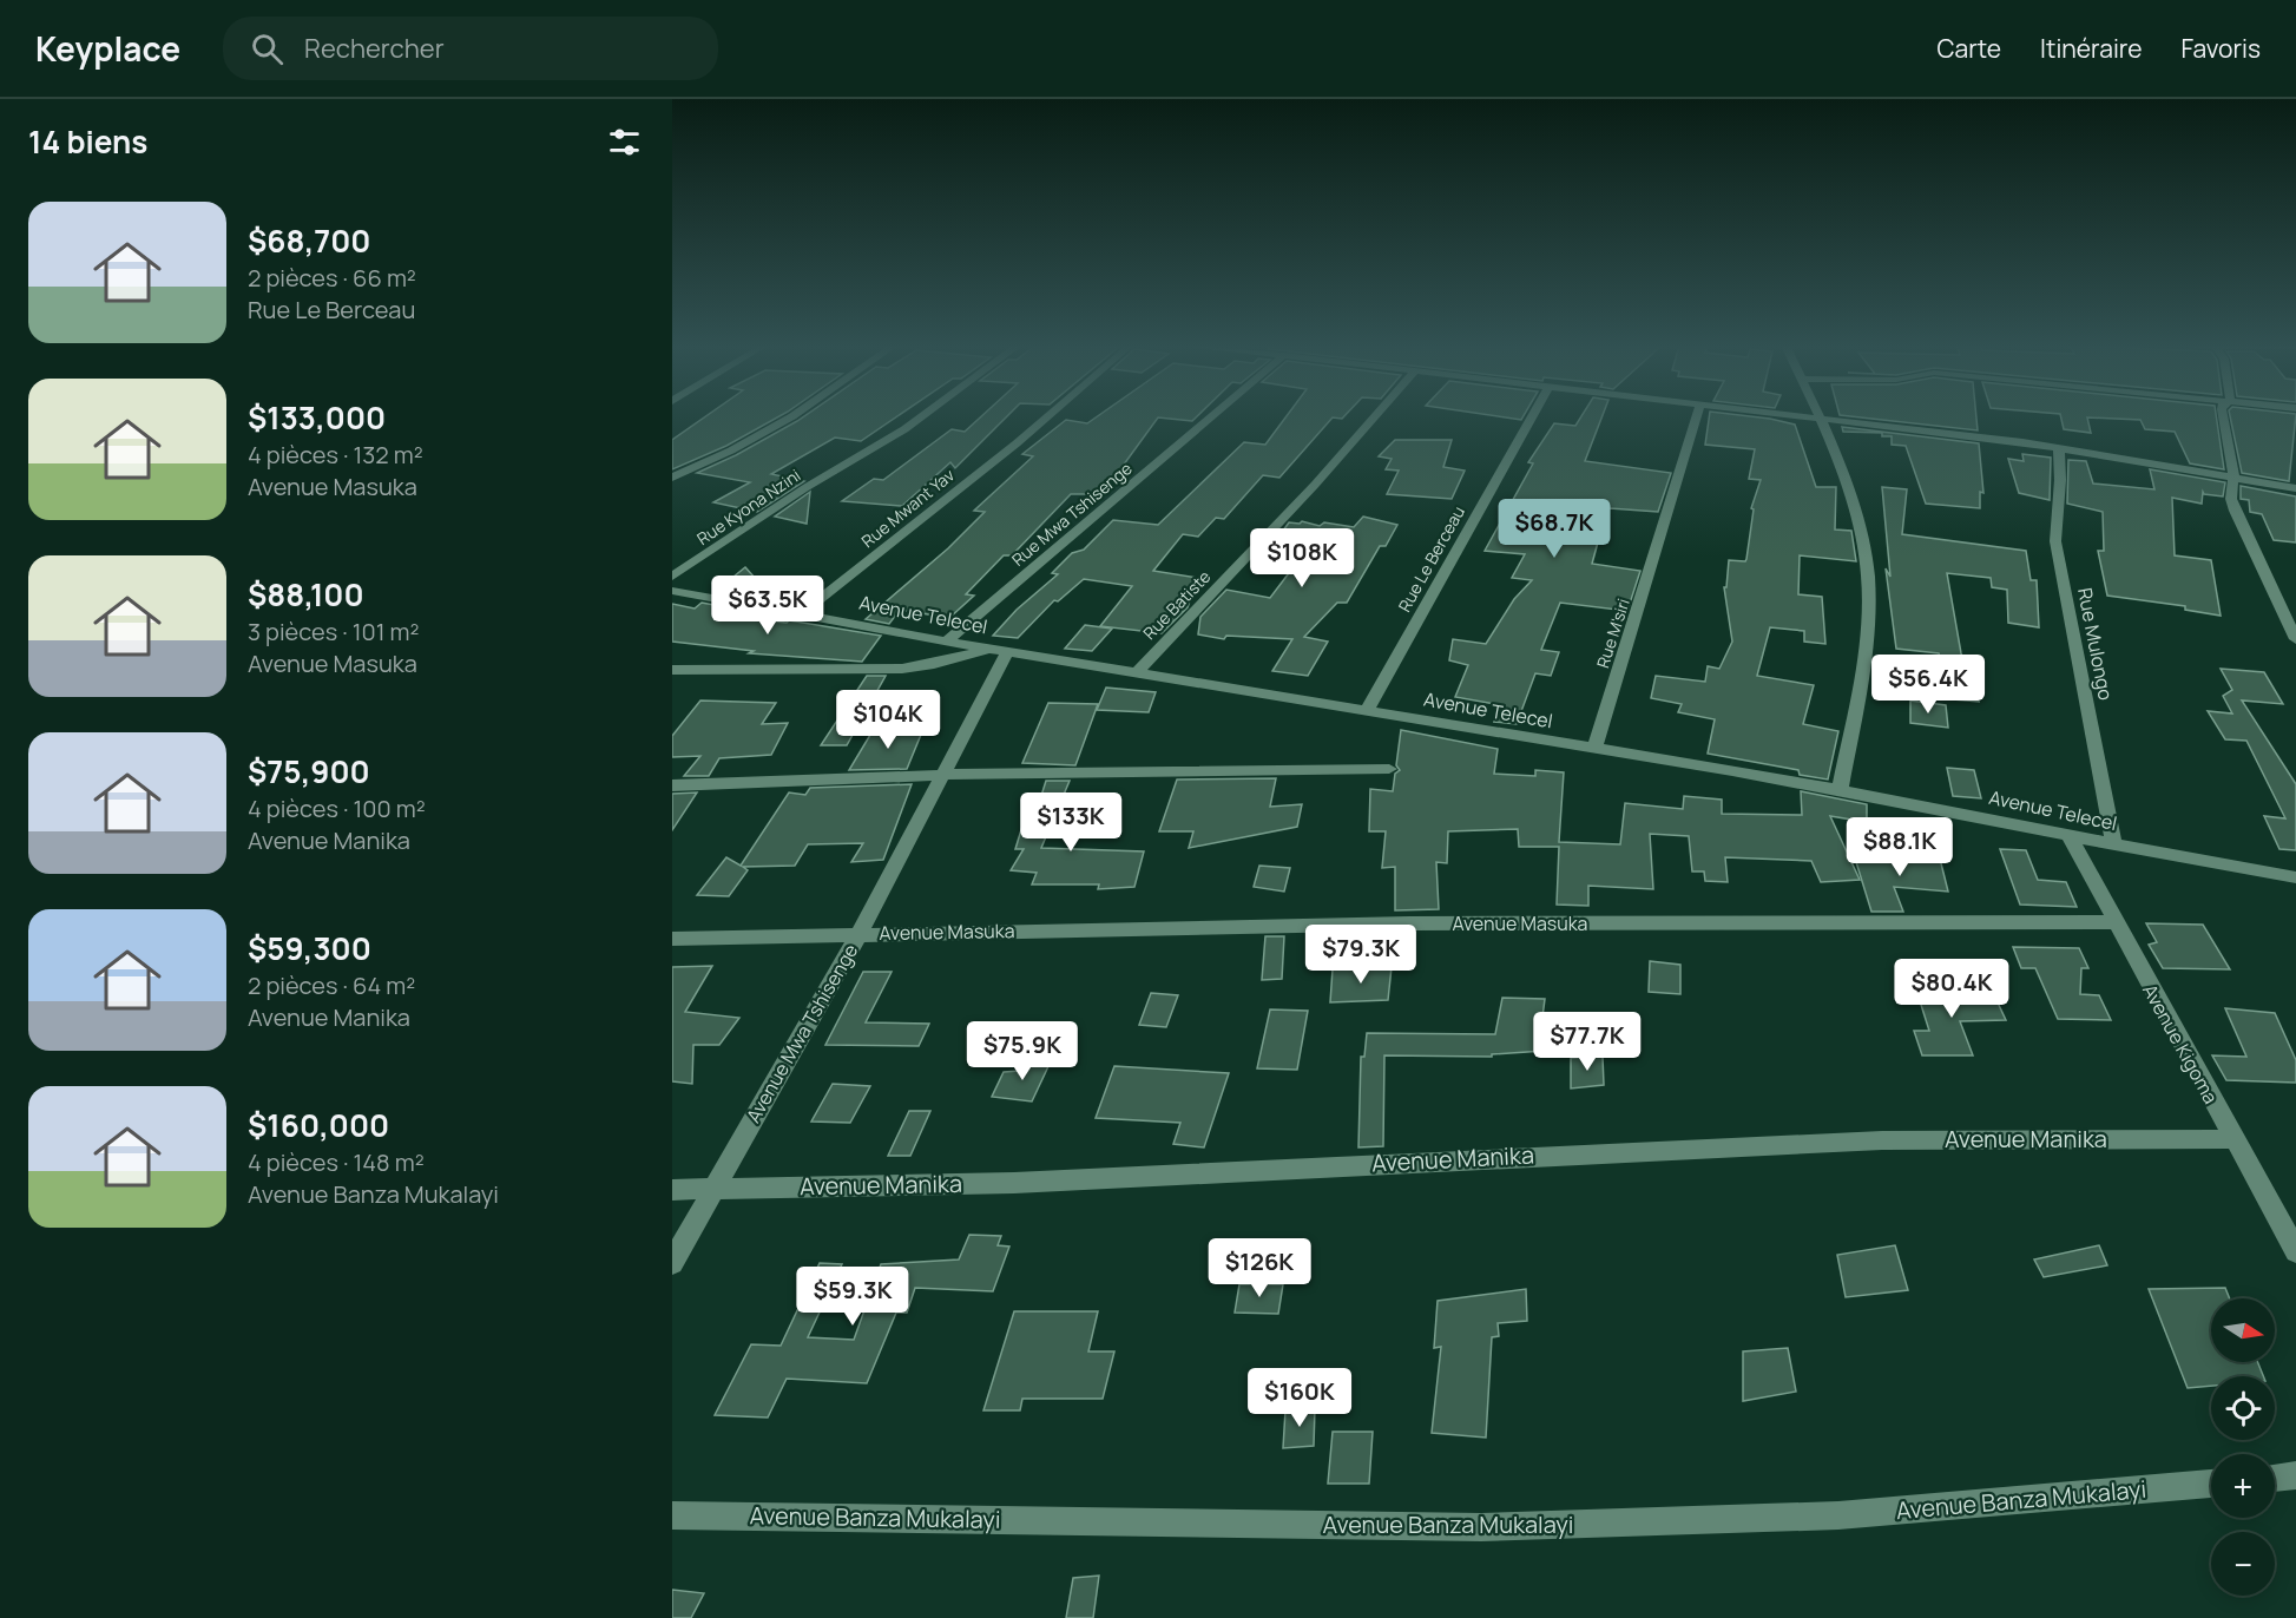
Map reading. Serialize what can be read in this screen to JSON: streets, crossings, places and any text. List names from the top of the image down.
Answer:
{
  "streets": {
    "street": [
      "Rue Kyona Nzini",
      "Rue Mwant Yav",
      "Rue Mwa Tshisenge",
      "Rue Le Berceau",
      "Rue Batiste",
      "Avenue Telecel",
      "Rue M'siri",
      "Rue Mulongo",
      "Avenue Masuka",
      "Avenue Mwa Tshisenge",
      "Avenue Kigoma",
      "Avenue Manika",
      "Avenue Banza Mukalayi"
    ]
  },
  "crossings": [
    ["Rue Mwant Yav", "Avenue Telecel"],
    ["Rue Mwa Tshisenge", "Avenue Telecel"],
    ["Rue Le Berceau", "Avenue Telecel"],
    ["Rue Batiste", "Avenue Telecel"],
    ["Avenue Telecel", "Rue M'siri"],
    ["Avenue Telecel", "Rue Mulongo"],
    ["Avenue Telecel", "Avenue Mwa Tshisenge"],
    ["Avenue Telecel", "Avenue Kigoma"],
    ["Avenue Masuka", "Avenue Mwa Tshisenge"],
    ["Avenue Masuka", "Avenue Kigoma"],
    ["Avenue Mwa Tshisenge", "Avenue Manika"],
    ["Avenue Kigoma", "Avenue Manika"]
  ],
  "north": "right",
  "page": {
    "header": "Keyplace",
    "search": "Rechercher",
    "nav": ["Carte", "Itinéraire", "Favoris"],
    "heading": "14 biens",
    "list": [
      {
        "name": "$68,700",
        "note": "2 pièces · 66 m² · Rue Le Berceau"
      },
      {
        "name": "$133,000",
        "note": "4 pièces · 132 m² · Avenue Masuka"
      },
      {
        "name": "$88,100",
        "note": "3 pièces · 101 m² · Avenue Masuka"
      },
      {
        "name": "$75,900",
        "note": "4 pièces · 100 m² · Avenue Manika"
      },
      {
        "name": "$59,300",
        "note": "2 pièces · 64 m² · Avenue Manika"
      },
      {
        "name": "$160,000",
        "note": "4 pièces · 148 m² · Avenue Banza Mukalayi"
      }
    ],
    "price": [
      "$68.7K",
      "$108K",
      "$63.5K",
      "$56.4K",
      "$104K",
      "$133K",
      "$88.1K",
      "$79.3K",
      "$80.4K",
      "$77.7K",
      "$75.9K",
      "$126K",
      "$59.3K",
      "$160K"
    ],
    "map_buttons": ["+", "−"]
  }
}
